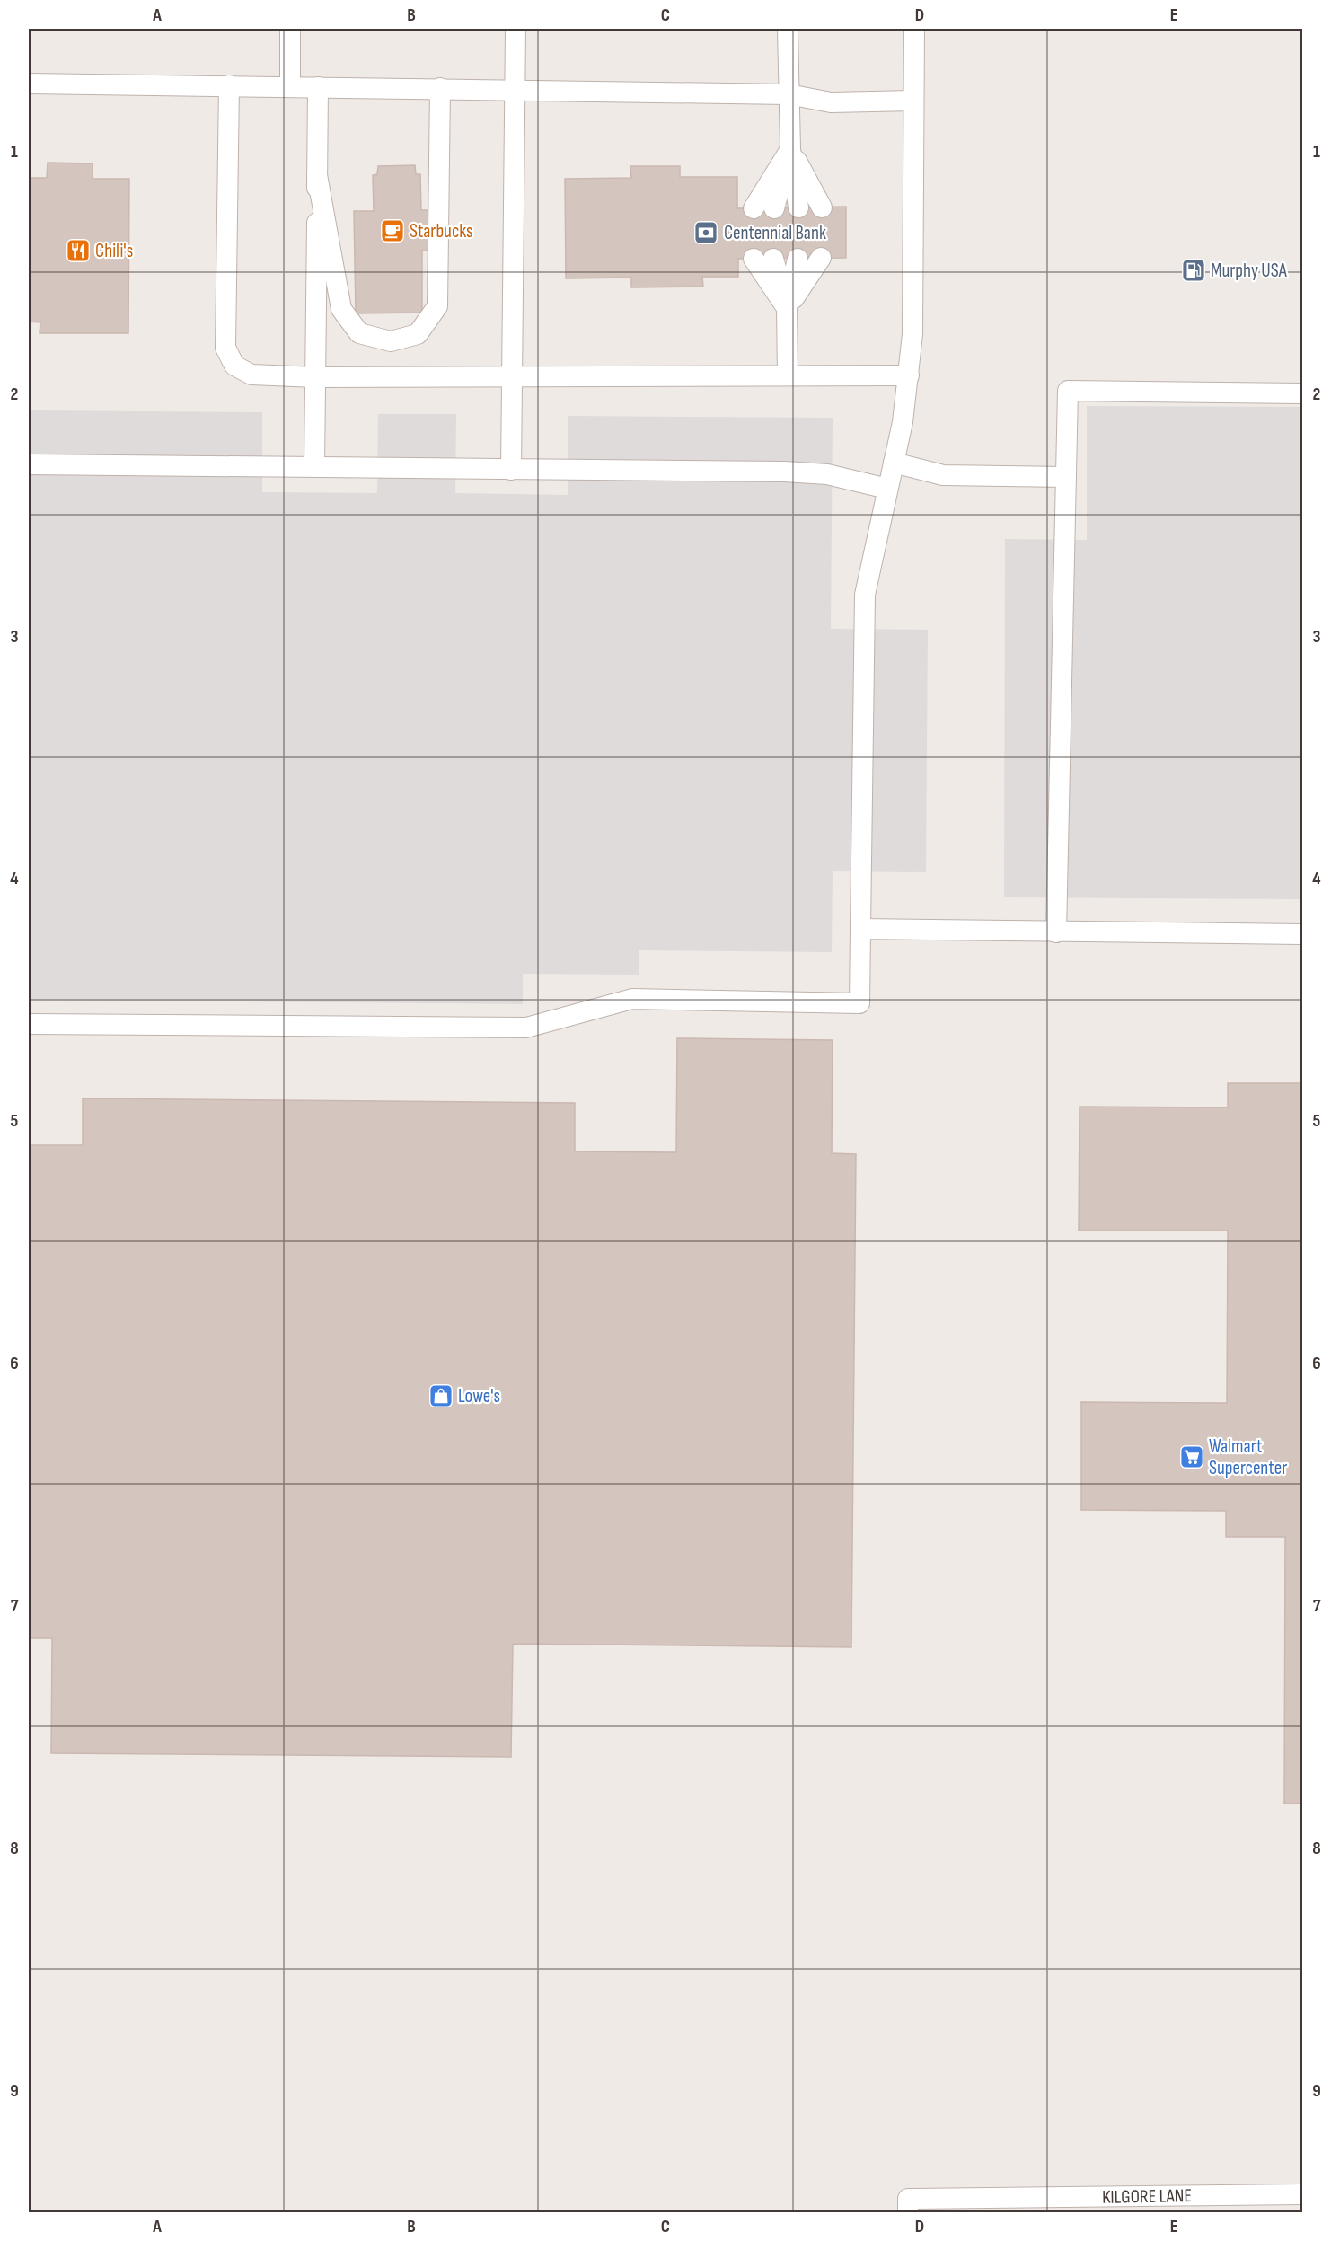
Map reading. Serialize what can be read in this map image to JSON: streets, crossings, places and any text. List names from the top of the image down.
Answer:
{
  "streets": {
    "lane": ["KILGORE LANE"]
  },
  "places": {
    "cafe": ["Starbucks"],
    "bank": ["Centennial Bank"],
    "restaurant": ["Chili's"],
    "fuel station": ["Murphy USA"],
    "shop": ["Lowe's"],
    "supermarket": ["Walmart Supercenter"]
  },
  "grid": {
    "columns": [
      "A",
      "B",
      "C",
      "D",
      "E"
    ],
    "rows": [
      "1",
      "2",
      "3",
      "4",
      "5",
      "6",
      "7",
      "8",
      "9"
    ]
  }
}
